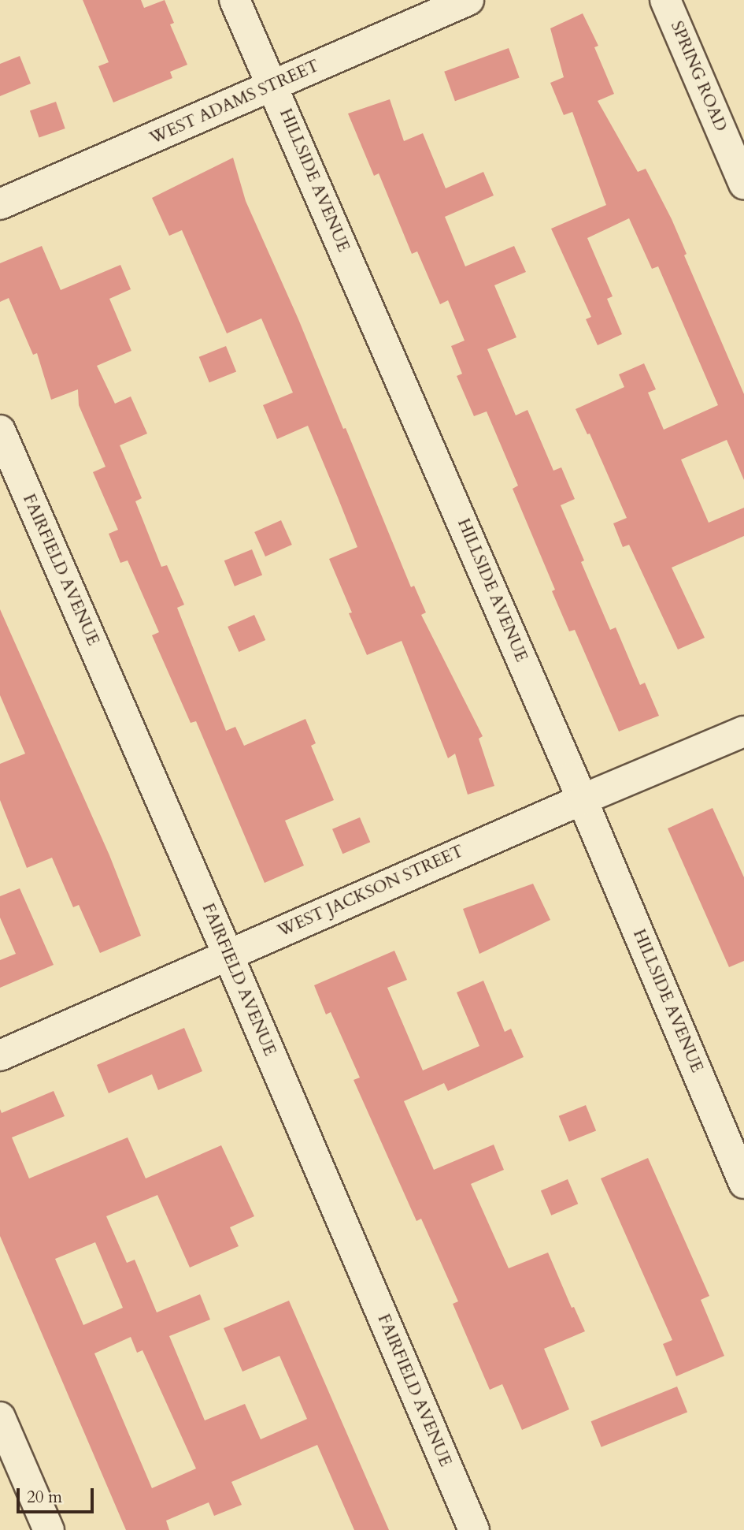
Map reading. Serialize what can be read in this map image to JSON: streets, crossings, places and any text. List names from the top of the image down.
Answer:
{
  "streets": {
    "street": [
      "SPRING ROAD",
      "WEST ADAMS STREET",
      "HILLSIDE AVENUE",
      "FAIRFIELD AVENUE",
      "WEST JACKSON STREET"
    ]
  },
  "crossings": [
    ["WEST ADAMS STREET", "HILLSIDE AVENUE"],
    ["HILLSIDE AVENUE", "WEST JACKSON STREET"],
    ["FAIRFIELD AVENUE", "WEST JACKSON STREET"]
  ],
  "scale_bar": "20 m"
}
